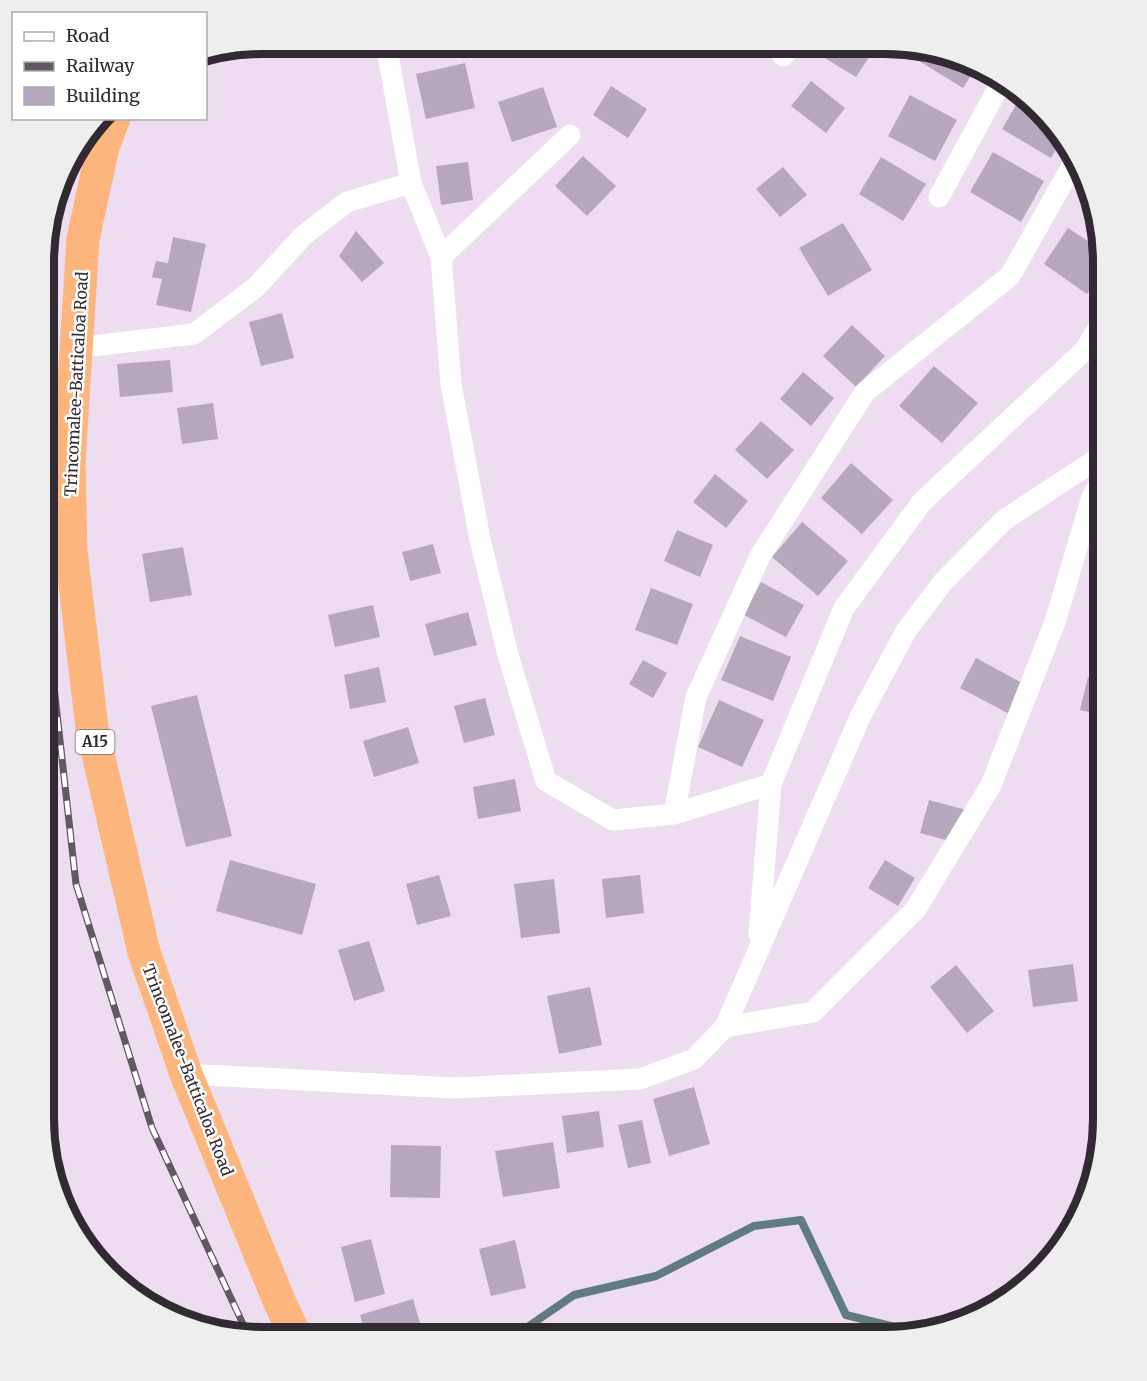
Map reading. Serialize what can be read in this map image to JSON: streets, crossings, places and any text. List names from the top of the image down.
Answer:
{
  "streets": {
    "highway": ["Trincomalee-Batticaloa Road", "A15"]
  },
  "legend": ["Road", "Railway", "Building"]
}
